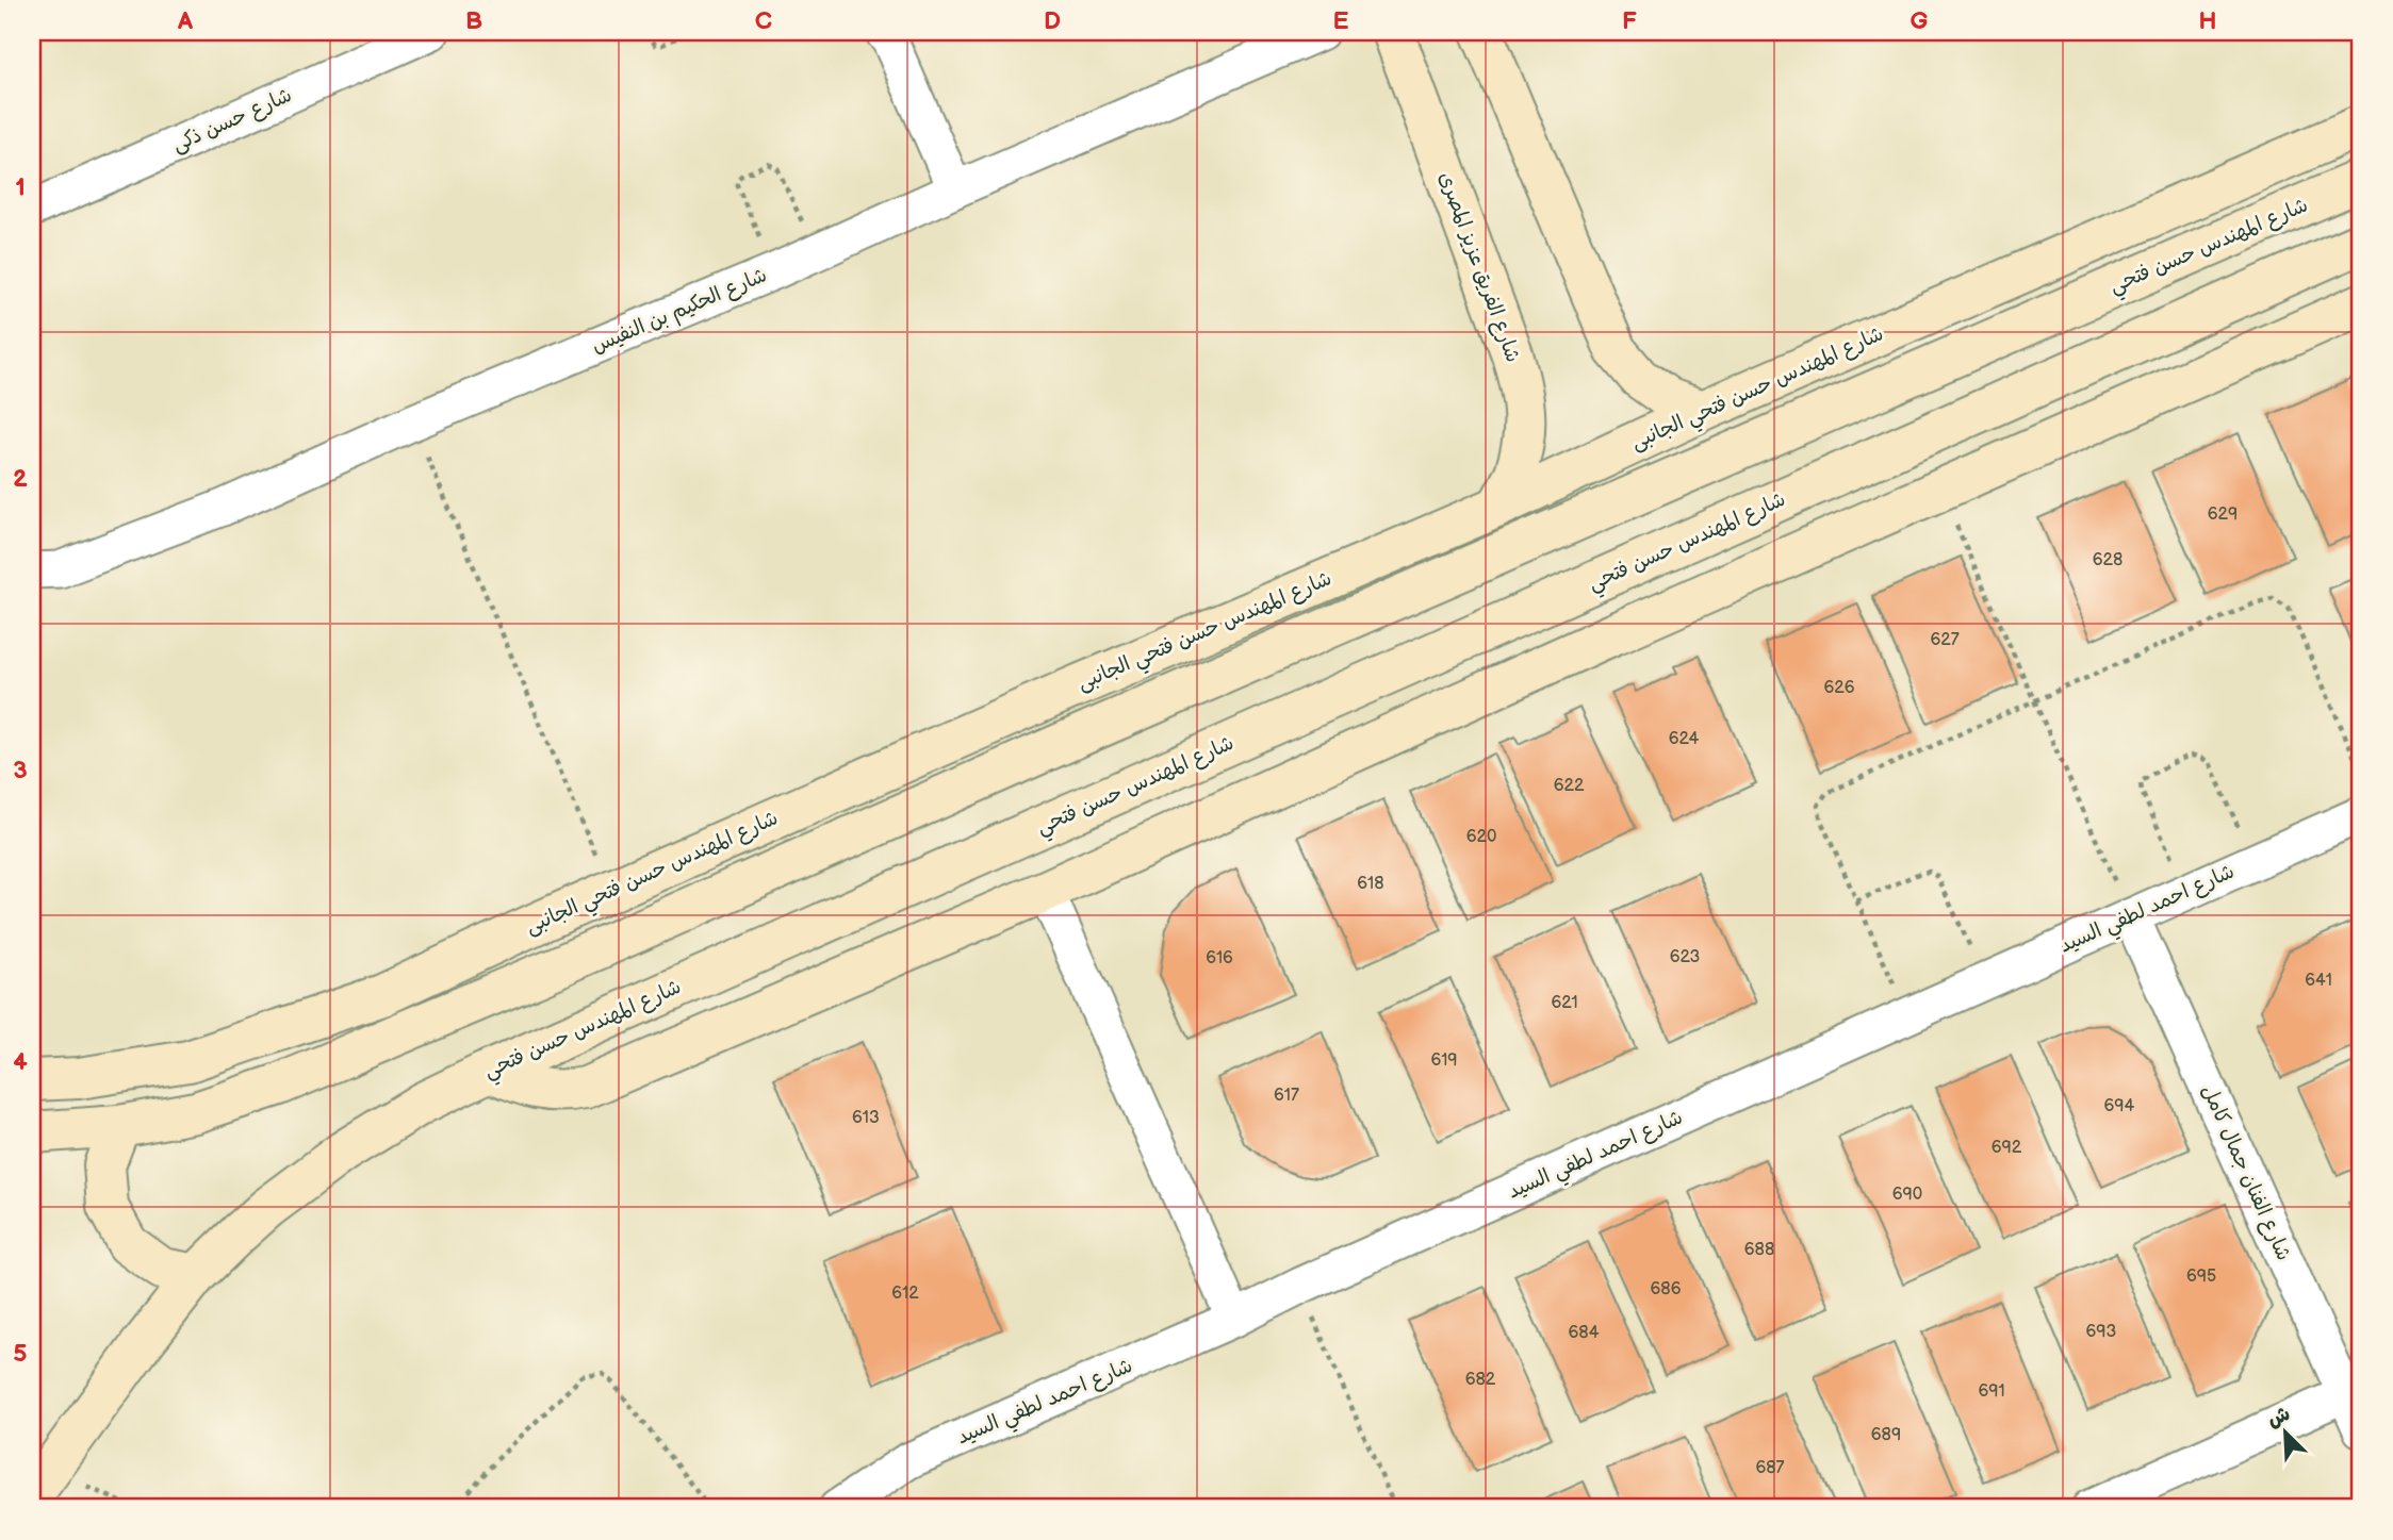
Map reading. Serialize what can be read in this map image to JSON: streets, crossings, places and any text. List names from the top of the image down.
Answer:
{
  "streets": {
    "main road": ["شارع المهندس حسن فتحي", "شارع الفريق عزيز المصرى", "شارع المهندس حسن فتحي الجانبى"],
    "street": [
      "شارع حسن ذكى",
      "شارع الحكيم بن النفيس",
      "شارع احمد لطفي السيد",
      "شارع الفنان جمال كامل"
    ]
  },
  "crossings": [
    ["شارع الفريق عزيز المصرى", "شارع المهندس حسن فتحي الجانبى"],
    ["شارع احمد لطفي السيد", "شارع الفنان جمال كامل"]
  ],
  "house_numbers": [
    "629",
    "628",
    "627",
    "626",
    "624",
    "622",
    "620",
    "618",
    "623",
    "616",
    "641",
    "621",
    "619",
    "617",
    "694",
    "613",
    "692",
    "690",
    "688",
    "695",
    "686",
    "612",
    "693",
    "684",
    "682",
    "691",
    "689",
    "687"
  ],
  "north": "top left",
  "grid": {
    "columns": [
      "A",
      "B",
      "C",
      "D",
      "E",
      "F",
      "G",
      "H"
    ],
    "rows": [
      "1",
      "2",
      "3",
      "4",
      "5"
    ]
  }
}
